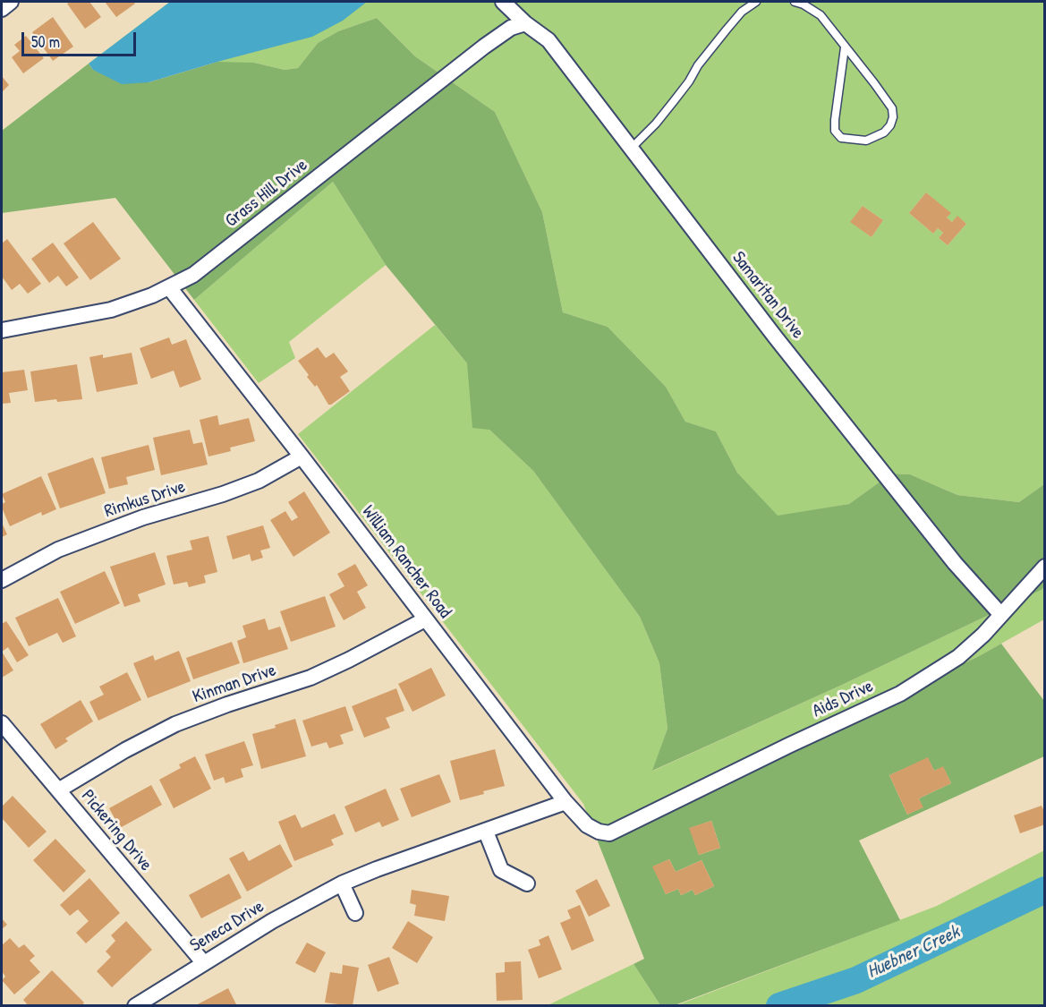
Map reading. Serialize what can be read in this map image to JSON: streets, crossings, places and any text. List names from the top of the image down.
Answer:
{
  "streets": {
    "street": [
      "Grass Hill Drive",
      "Samaritan Drive",
      "Rimkus Drive",
      "William Rancher Road",
      "Kinman Drive",
      "Aids Drive",
      "Pickering Drive",
      "Seneca Drive"
    ]
  },
  "crossings": [
    ["Grass Hill Drive", "Samaritan Drive"],
    ["Grass Hill Drive", "William Rancher Road"],
    ["Samaritan Drive", "Aids Drive"],
    ["Rimkus Drive", "William Rancher Road"],
    ["William Rancher Road", "Kinman Drive"],
    ["William Rancher Road", "Aids Drive"],
    ["William Rancher Road", "Seneca Drive"],
    ["Kinman Drive", "Pickering Drive"],
    ["Pickering Drive", "Seneca Drive"]
  ],
  "water": ["Huebner Creek"],
  "scale_bar": "50 m"
}
